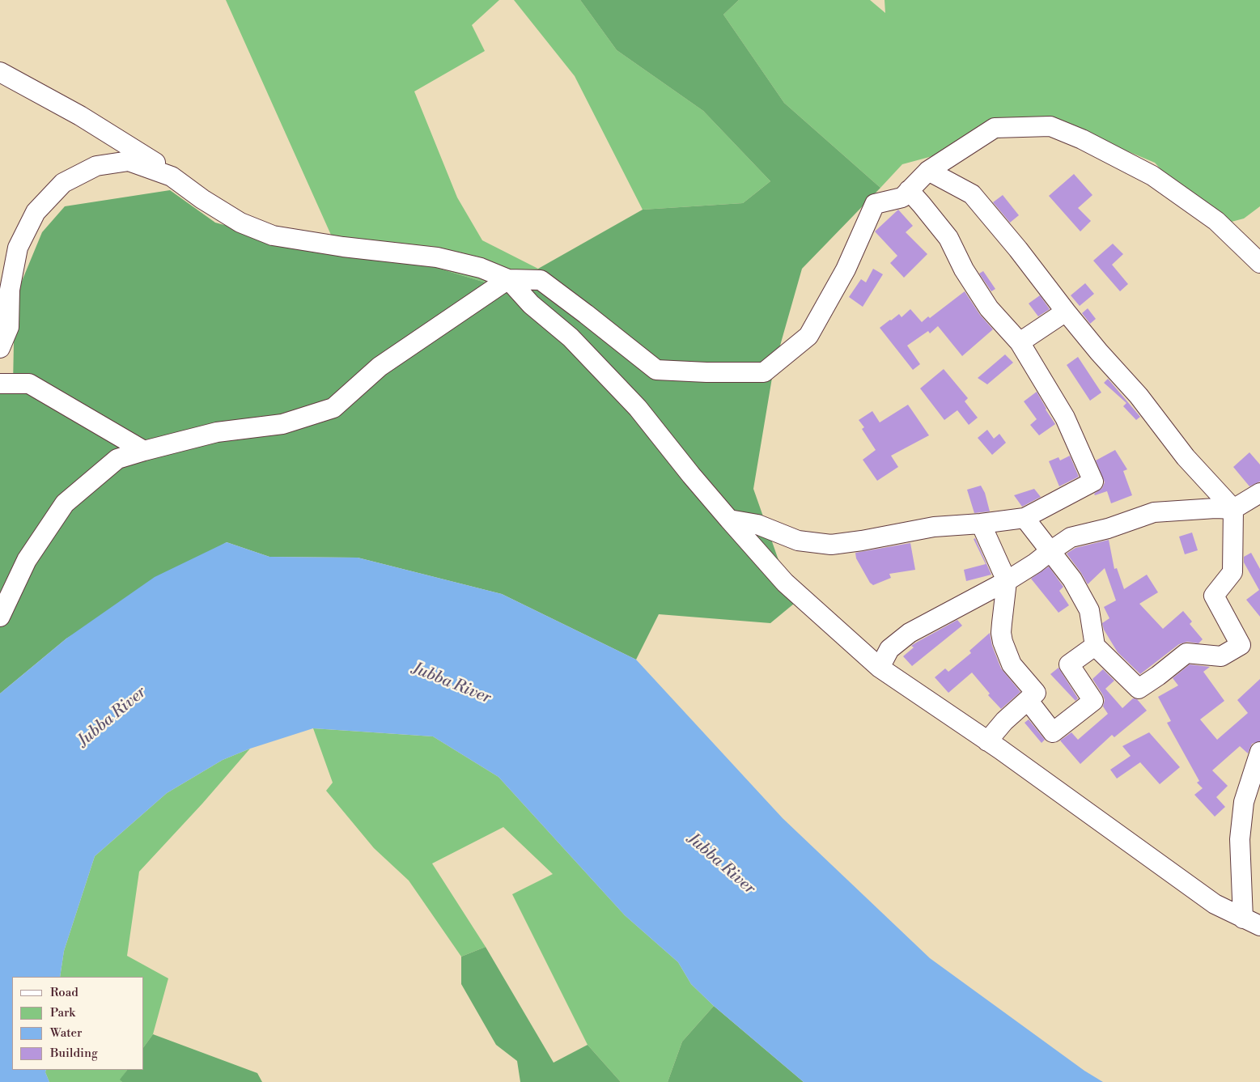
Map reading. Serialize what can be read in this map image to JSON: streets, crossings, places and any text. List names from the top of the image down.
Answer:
{
  "water": ["Jubba River"],
  "legend": [
    "Road",
    "Park",
    "Water",
    "Building"
  ]
}
